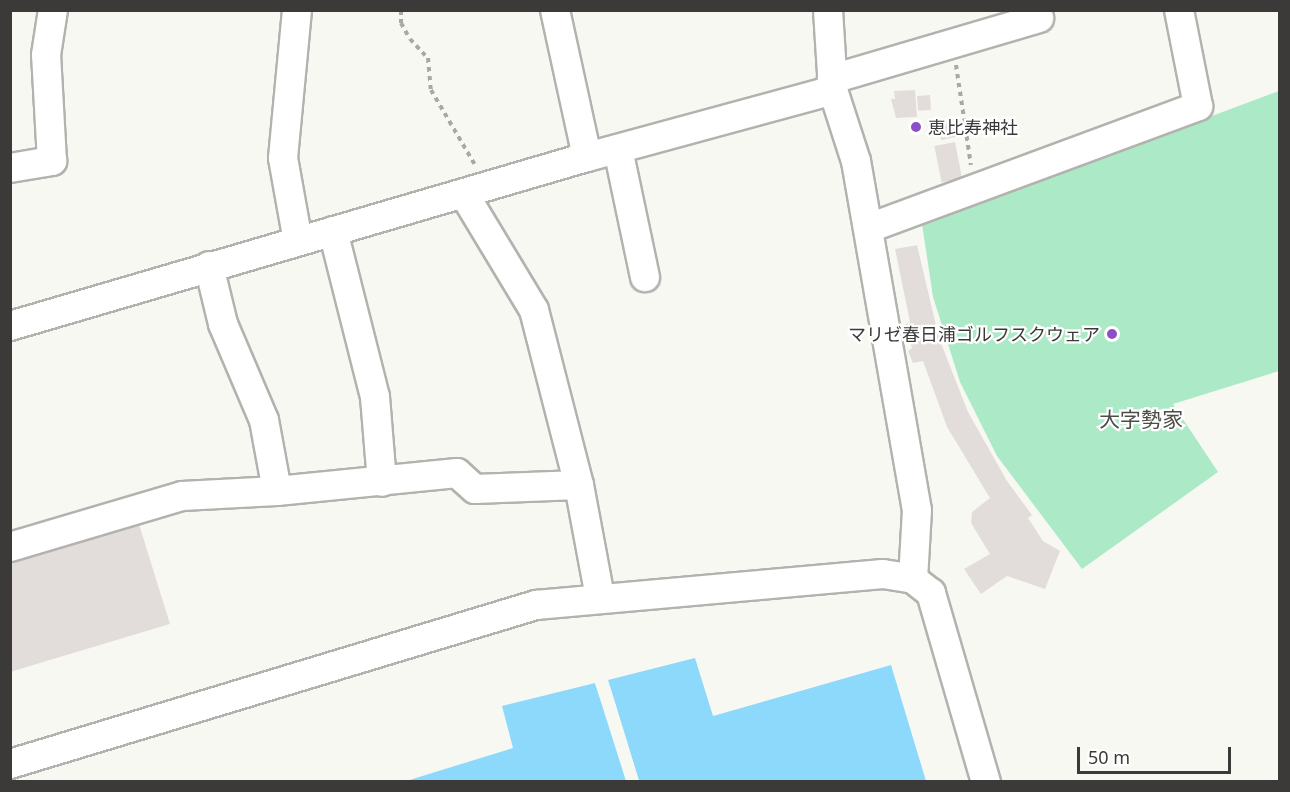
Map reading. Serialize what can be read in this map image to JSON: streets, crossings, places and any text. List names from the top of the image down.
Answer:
{
  "districts": ["大字勢家"],
  "places": ["恵比寿神社", "マリゼ春日浦ゴルフスクウェア"],
  "scale_bar": "50 m"
}
